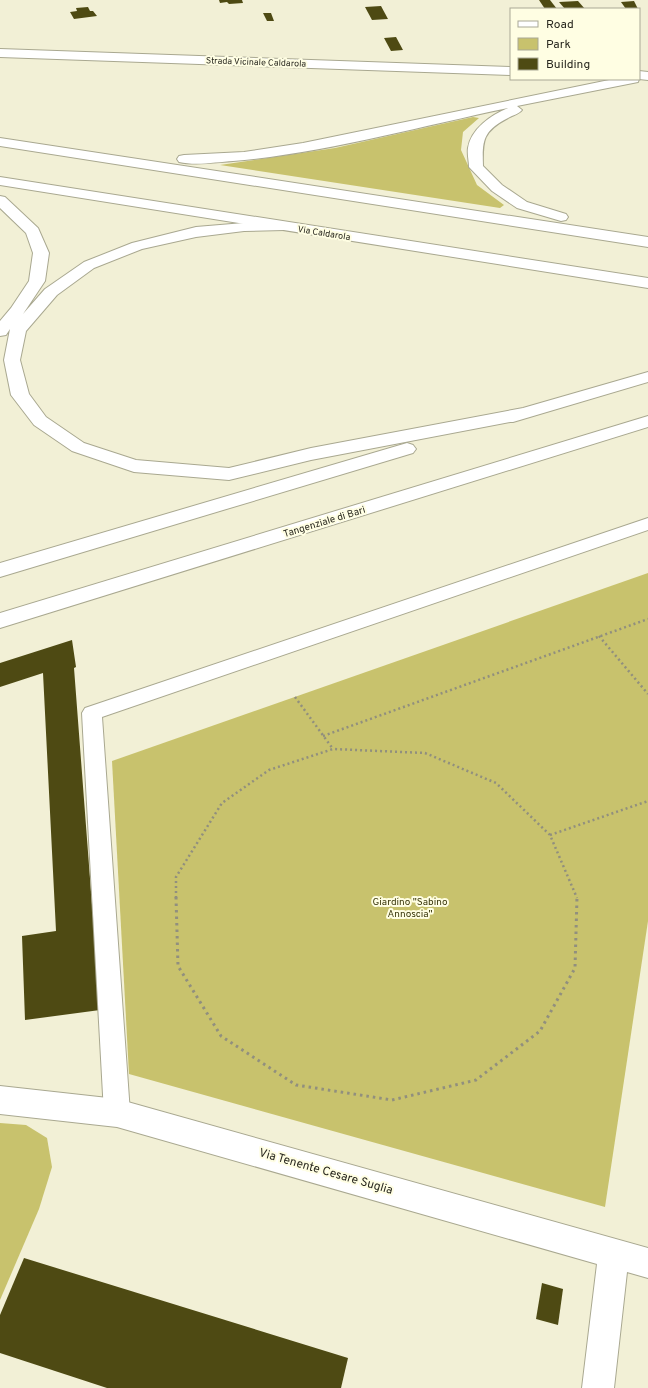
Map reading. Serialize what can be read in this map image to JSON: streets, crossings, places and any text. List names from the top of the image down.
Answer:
{
  "streets": {
    "main road": [
      "Strada Vicinale Caldarola",
      "Via Caldarola",
      "Tangenziale di Bari",
      "Via Tenente Cesare Suglia"
    ]
  },
  "parks": ["Giardino \"Sabino Annoscia\""],
  "legend": ["Road", "Park", "Building"]
}
